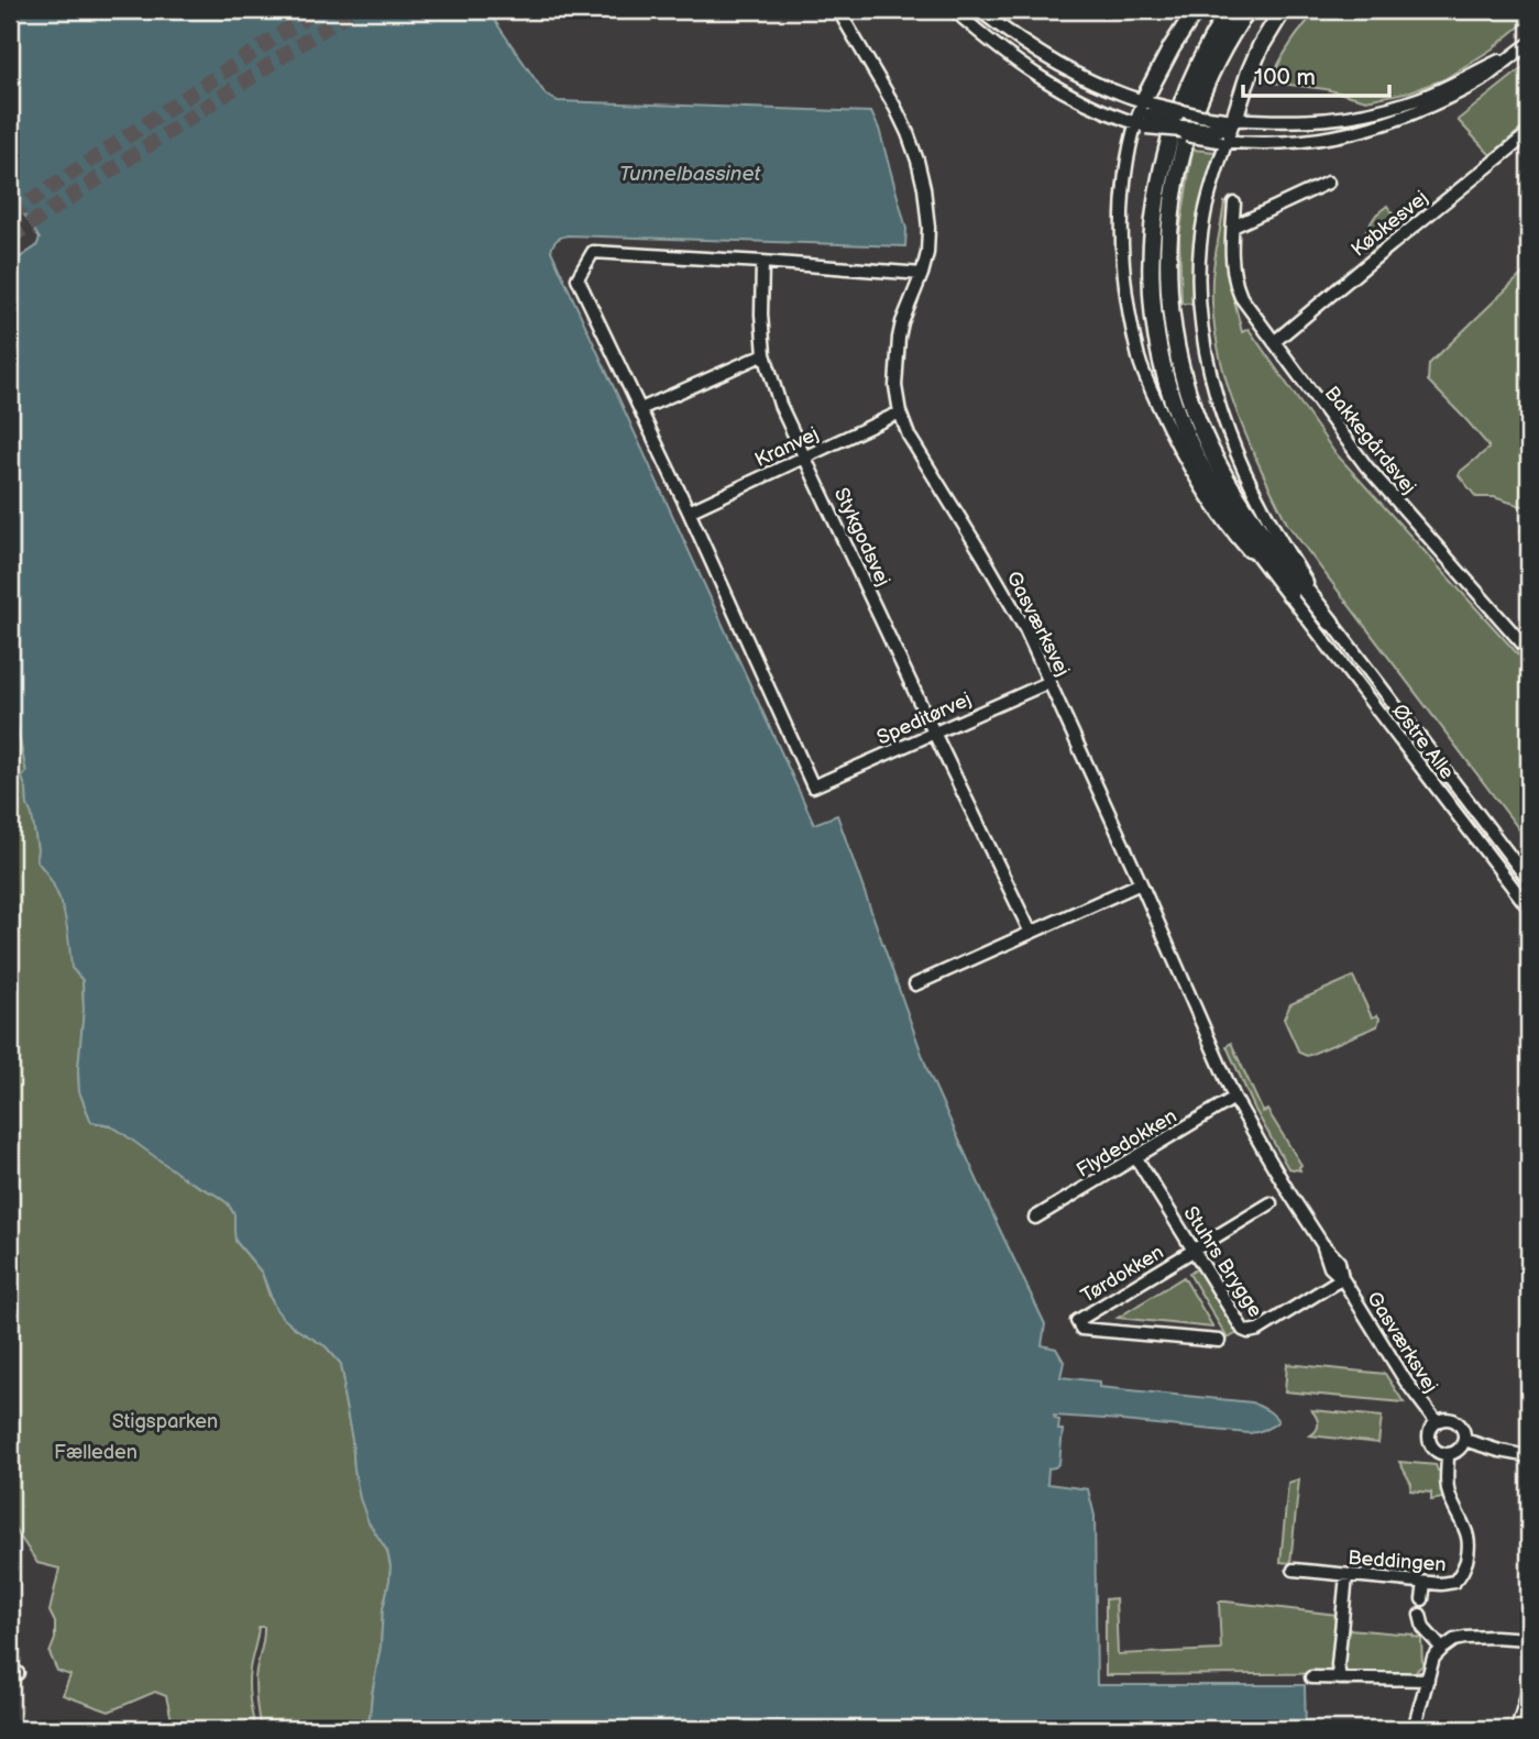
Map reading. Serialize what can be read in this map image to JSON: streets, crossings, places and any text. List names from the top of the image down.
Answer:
{
  "streets": {
    "street": [
      "Købkesvej",
      "Bakkegårdsvej",
      "Kranvej",
      "Stykgodsvej",
      "Gasværksvej",
      "Speditørvej",
      "Østre Alle",
      "Flydedokken",
      "Stuhrs Brygge",
      "Tørdokken",
      "Beddingen"
    ]
  },
  "crossings": [
    ["Købkesvej", "Bakkegårdsvej"],
    ["Kranvej", "Stykgodsvej"],
    ["Kranvej", "Gasværksvej"],
    ["Kranvej", "Speditørvej"],
    ["Stykgodsvej", "Speditørvej"],
    ["Gasværksvej", "Speditørvej"],
    ["Gasværksvej", "Flydedokken"],
    ["Gasværksvej", "Stuhrs Brygge"],
    ["Gasværksvej", "Beddingen"],
    ["Flydedokken", "Stuhrs Brygge"],
    ["Stuhrs Brygge", "Tørdokken"]
  ],
  "water": ["Tunnelbassinet"],
  "parks": ["Stigsparken", "Fælleden"],
  "scale_bar": "100 m"
}
